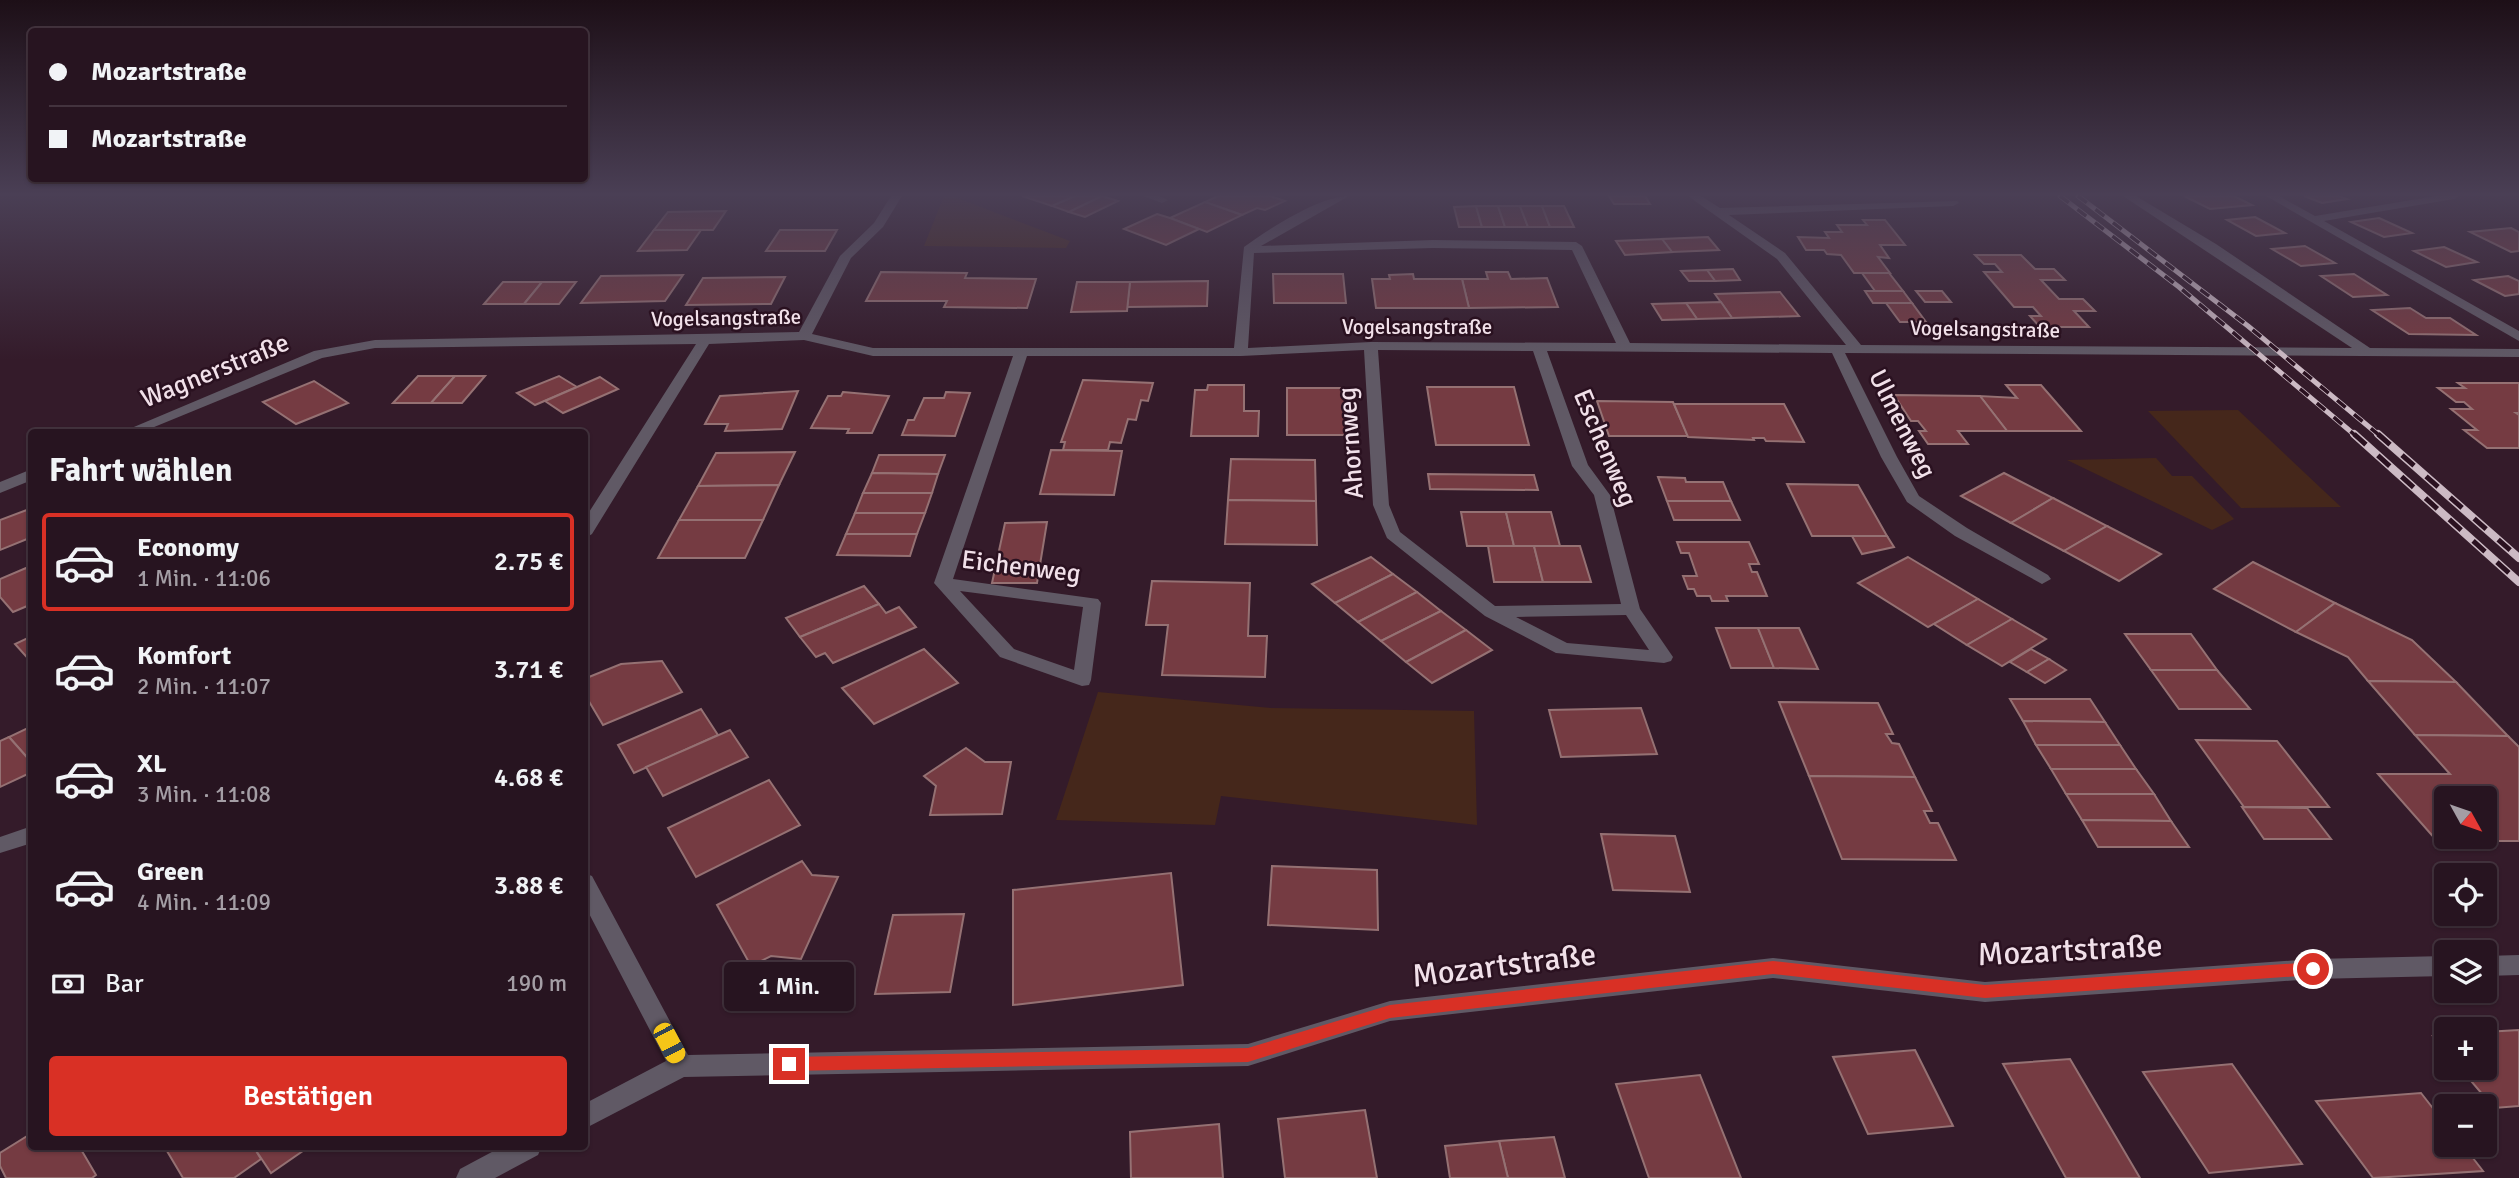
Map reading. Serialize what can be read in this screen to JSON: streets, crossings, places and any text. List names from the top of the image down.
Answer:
{
  "streets": {
    "street": [
      "Vogelsangstraße",
      "Wagnerstraße",
      "Ulmenweg",
      "Ahornweg",
      "Eschenweg",
      "Eichenweg",
      "Mozartstraße"
    ]
  },
  "crossings": [
    ["Vogelsangstraße", "Wagnerstraße"],
    ["Vogelsangstraße", "Ulmenweg"],
    ["Vogelsangstraße", "Ahornweg"],
    ["Vogelsangstraße", "Eschenweg"],
    ["Vogelsangstraße", "Eichenweg"],
    ["Ahornweg", "Eschenweg"]
  ],
  "north": "bottom right",
  "page": {
    "banner": ["Mozartstraße", "Mozartstraße"],
    "heading": "Fahrt wählen",
    "list": [
      {
        "name": "Economy",
        "note": "1 Min. · 11:06",
        "value": "2.75 €"
      },
      {
        "name": "Komfort",
        "note": "2 Min. · 11:07",
        "value": "3.71 €"
      },
      {
        "name": "XL",
        "note": "3 Min. · 11:08",
        "value": "4.68 €"
      },
      {
        "name": "Green",
        "note": "4 Min. · 11:09",
        "value": "3.88 €"
      }
    ],
    "map_buttons": ["+", "−"],
    "pay": ["Bar", "190 m"],
    "bubble": "1 Min.",
    "buttons": "Bestätigen"
  }
}
